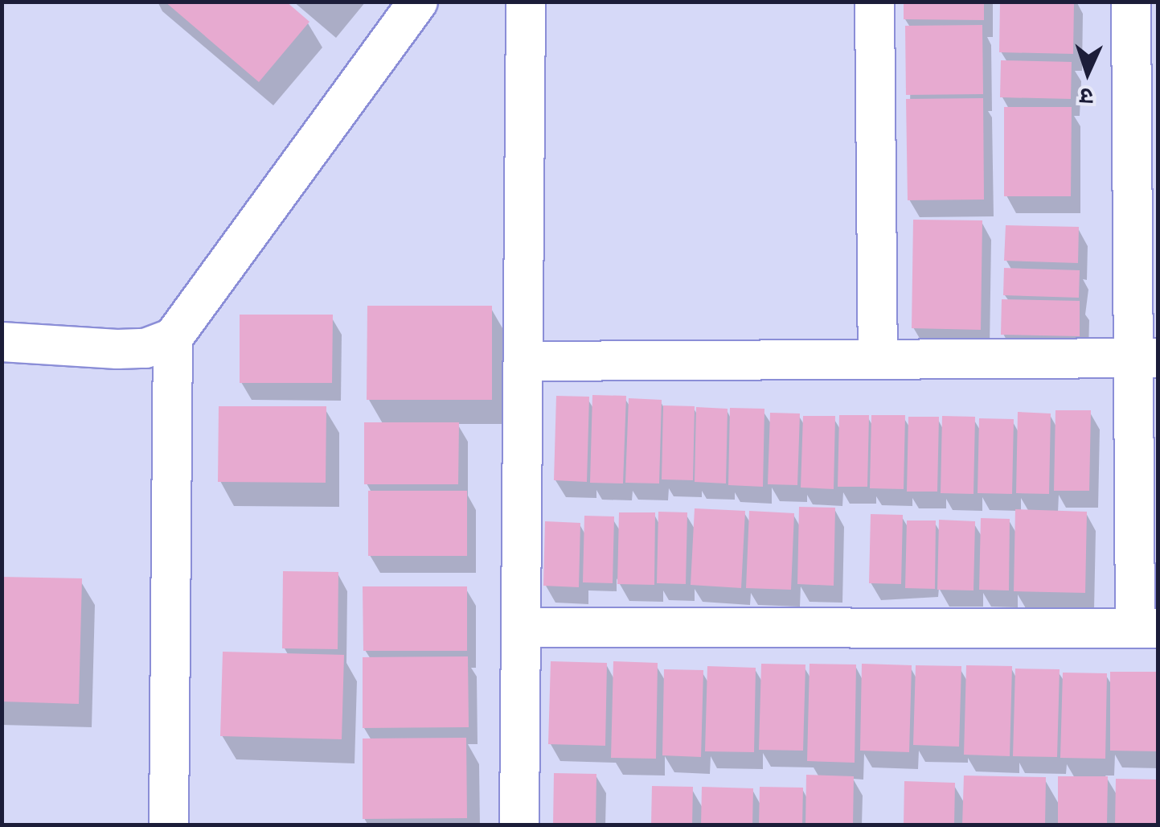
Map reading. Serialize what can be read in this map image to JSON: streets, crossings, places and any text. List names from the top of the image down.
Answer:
{
  "north": "bottom"
}
